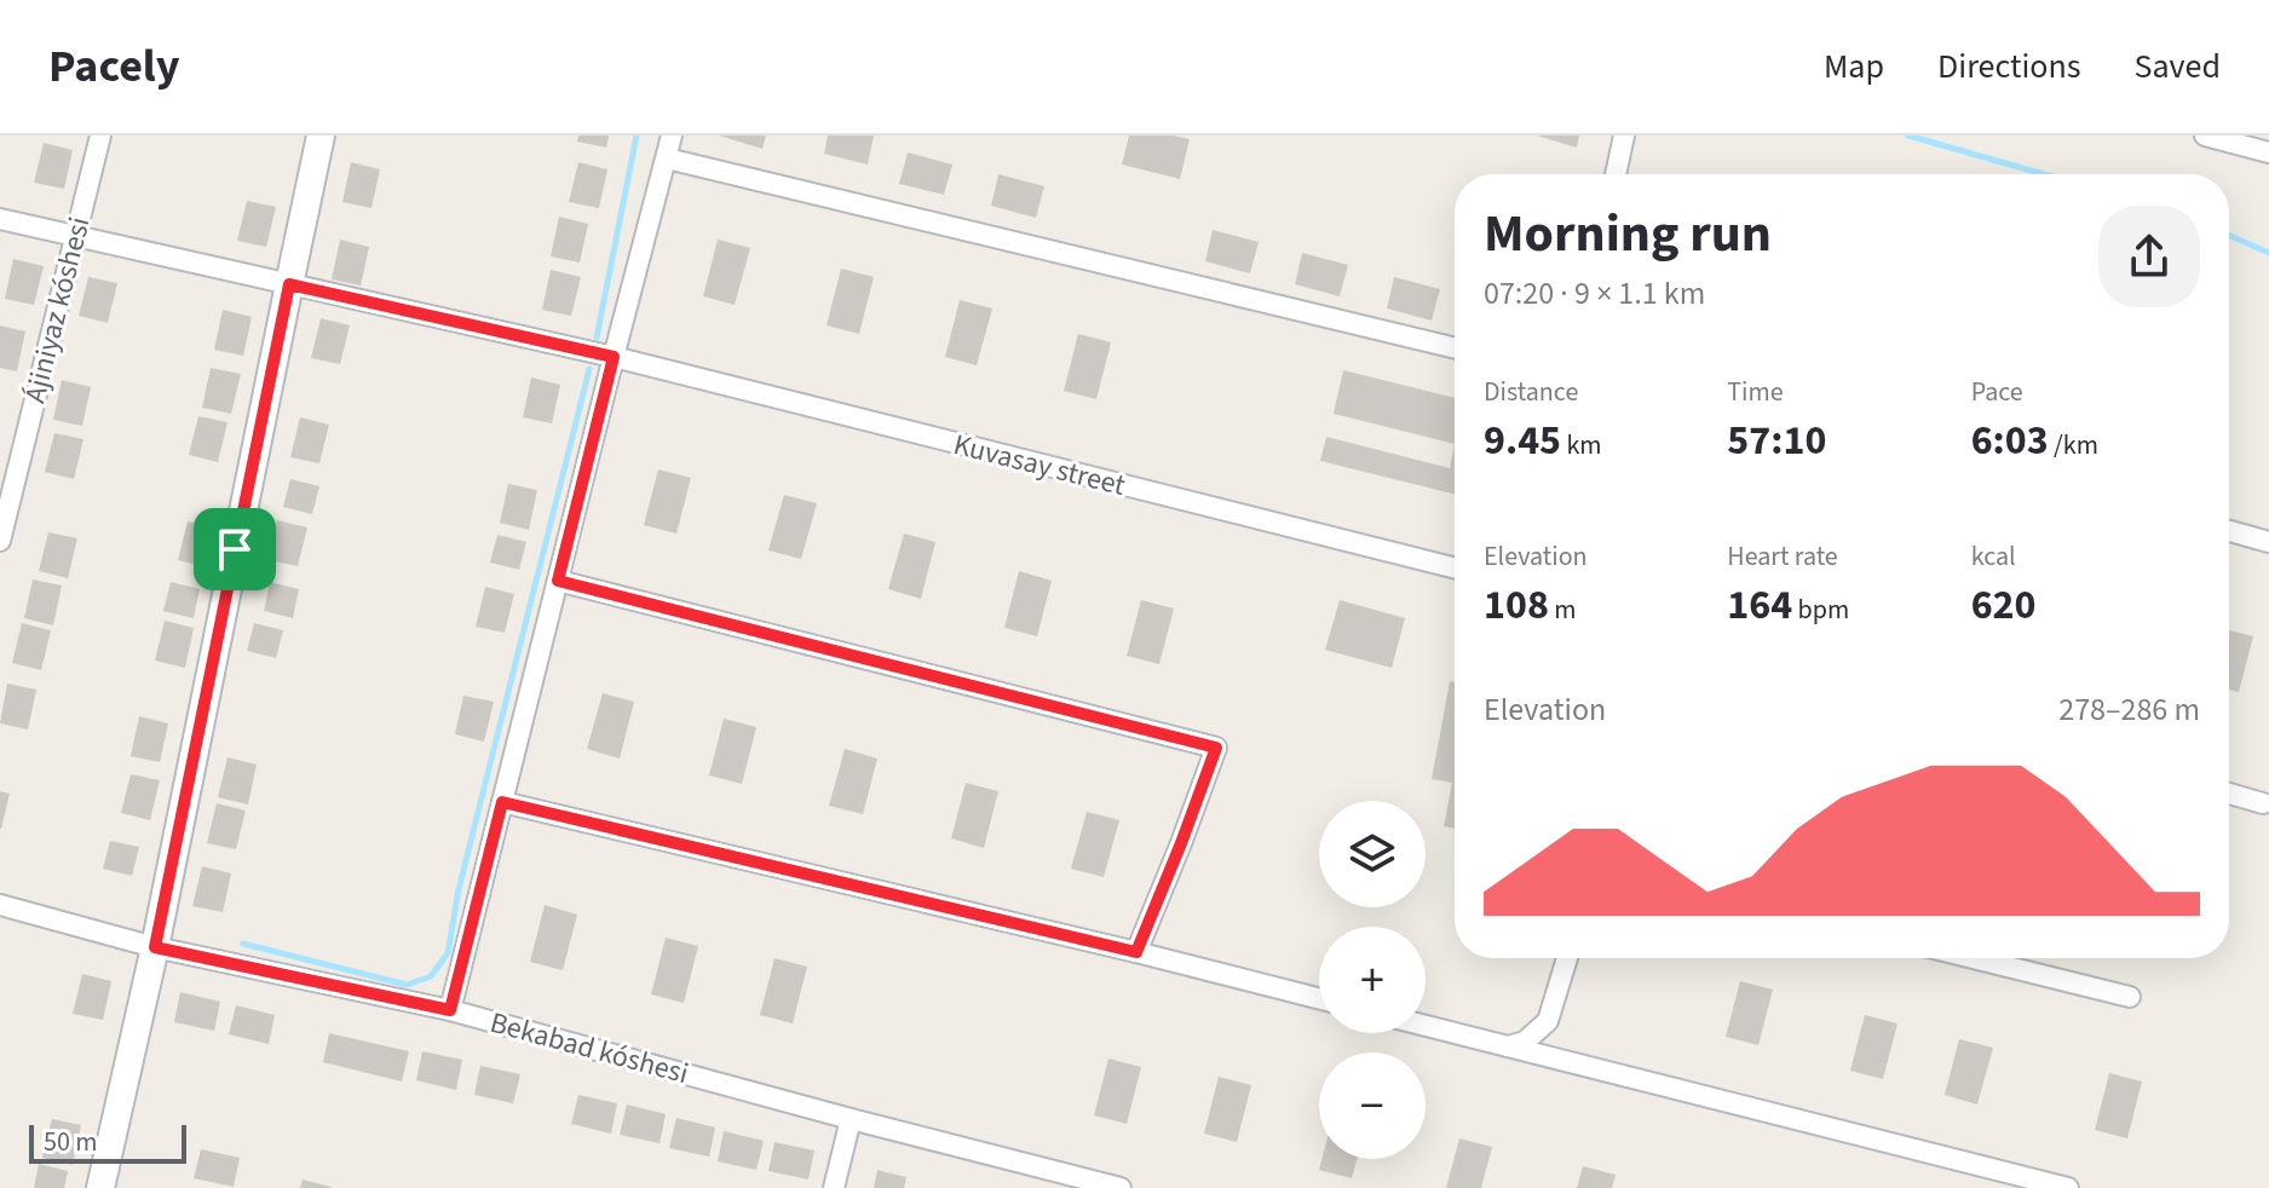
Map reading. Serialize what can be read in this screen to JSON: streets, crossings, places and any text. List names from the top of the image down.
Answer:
{
  "streets": {
    "street": ["Ájiniyaz kóshesi", "Kuvasay street", "Bekabad kóshesi"]
  },
  "crossings": [
    ["Ájiniyaz kóshesi", "Kuvasay street"]
  ],
  "scale_bar": "50 m",
  "page": {
    "header": "Pacely",
    "nav": ["Map", "Directions", "Saved"],
    "heading": ["Morning run", "07:20 · 9 × 1.1 km"],
    "stats": [
      ["Distance", "9.45 km"],
      ["Time", "57:10"],
      ["Pace", "6:03 /km"],
      ["Elevation", "108 m"],
      ["Heart rate", "164 bpm"],
      ["kcal", "620"]
    ],
    "chart": ["Elevation", "278–286 m"],
    "map_buttons": ["+", "−"],
    "scale": "50 m"
  }
}
